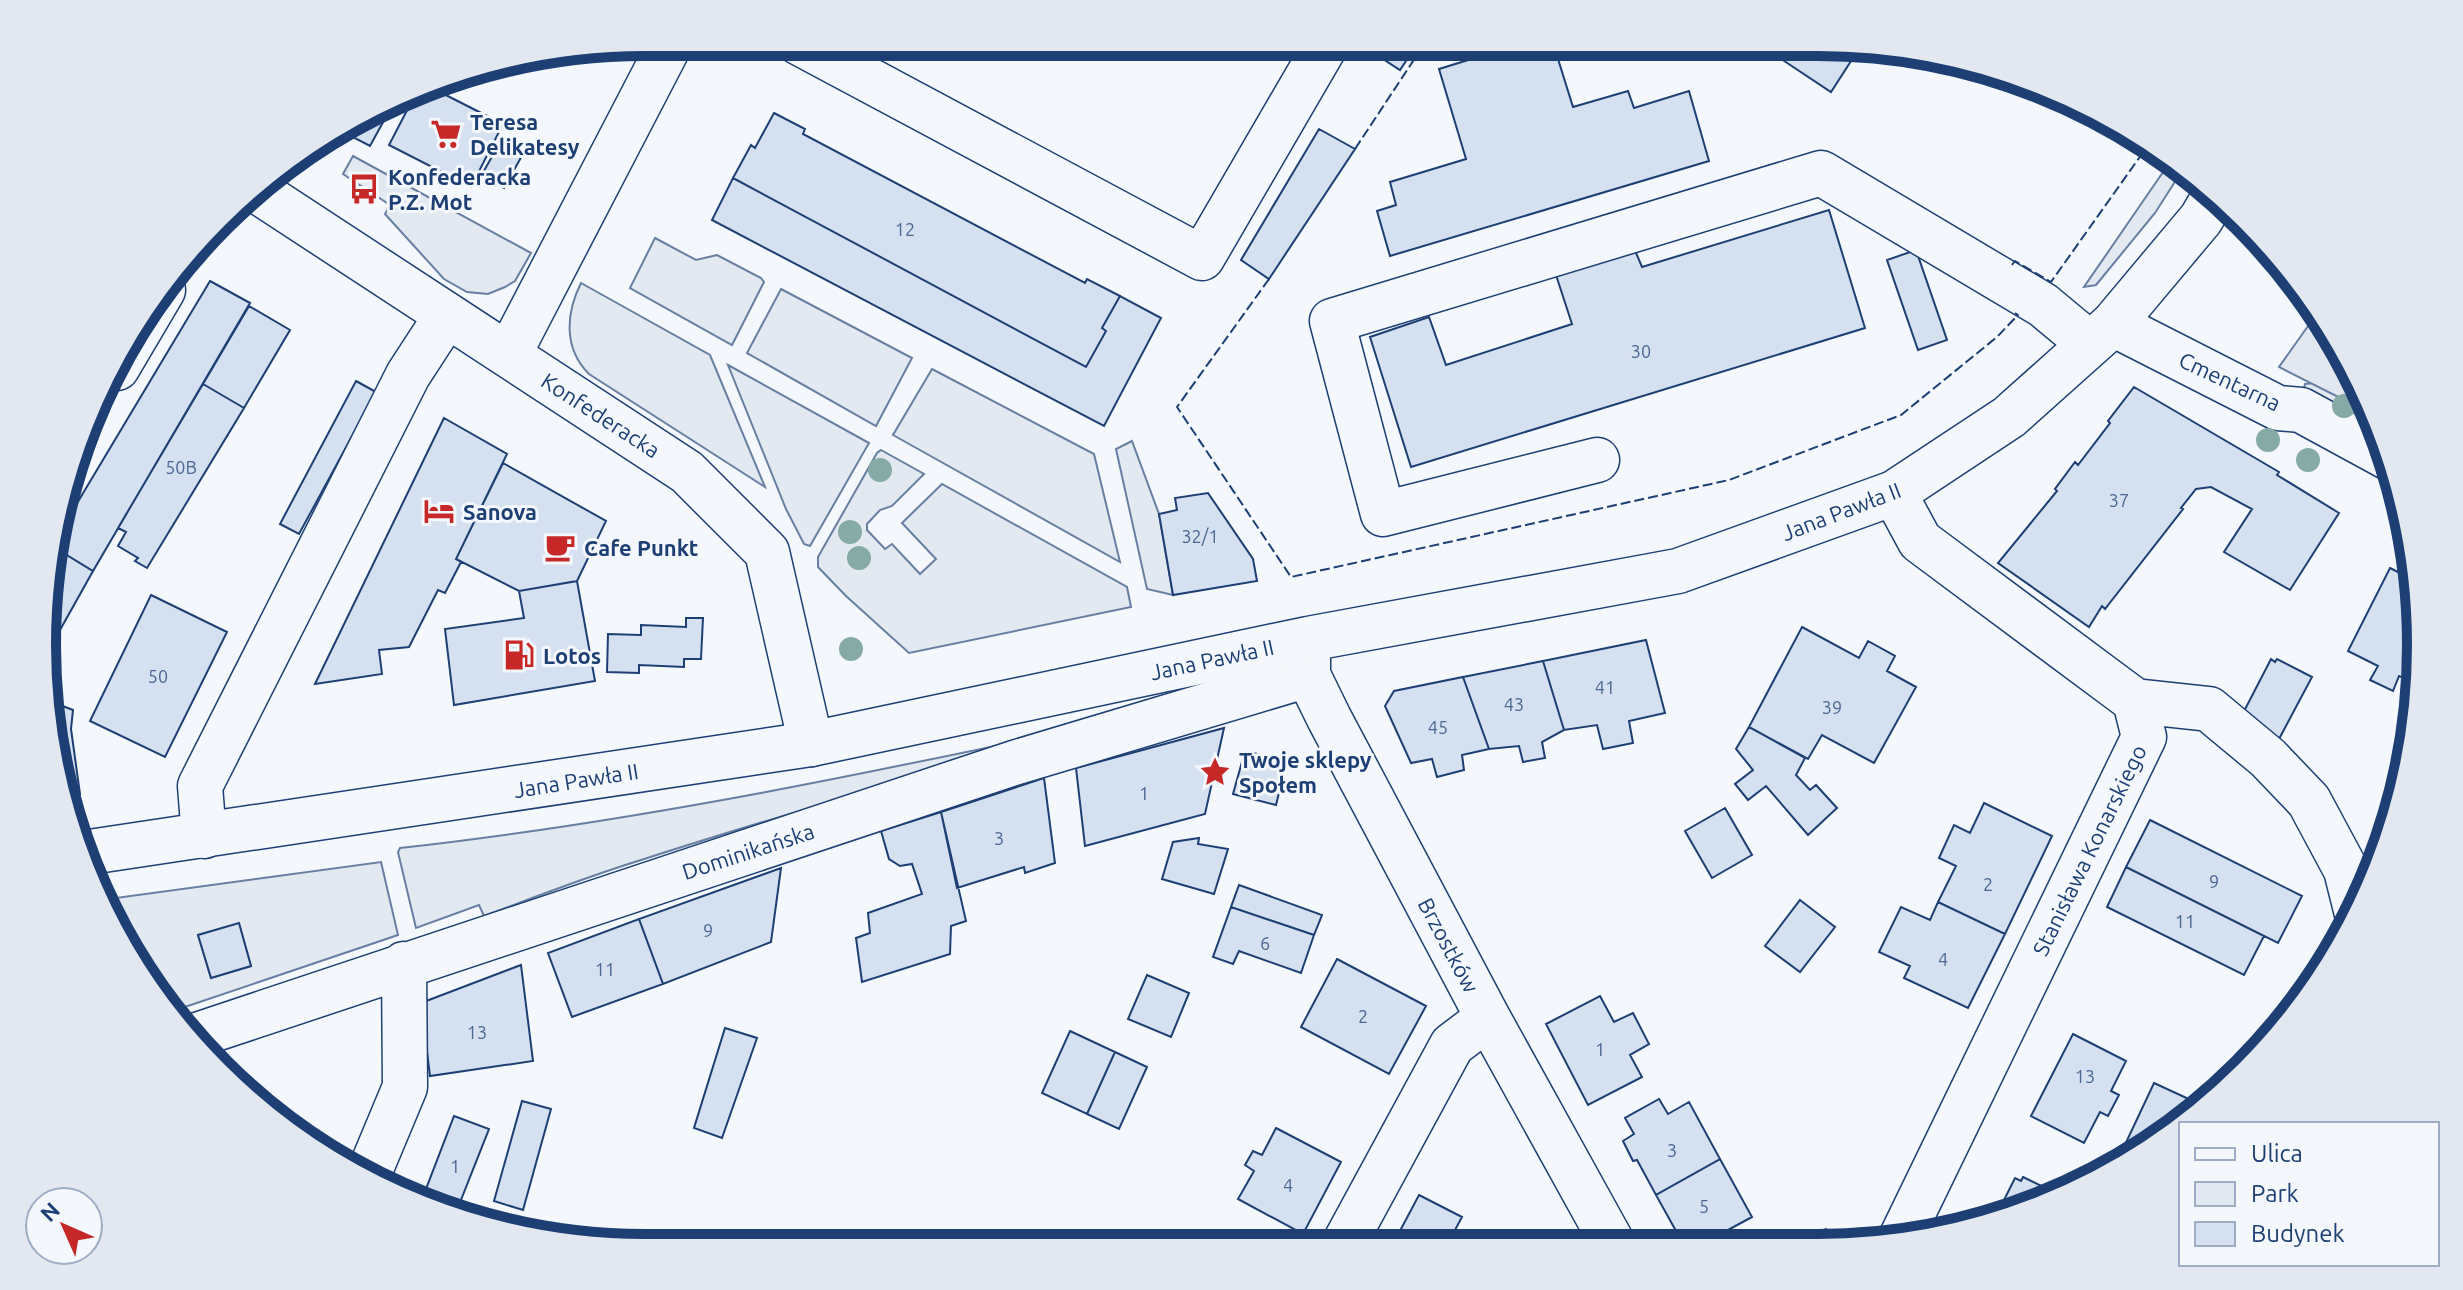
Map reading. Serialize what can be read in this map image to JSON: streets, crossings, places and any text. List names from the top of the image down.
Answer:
{
  "streets": {
    "street": [
      "Cmentarna",
      "Konfederacka",
      "Jana Pawła II",
      "Stanisława Konarskiego",
      "Dominikańska",
      "Brzostków"
    ]
  },
  "crossings": [
    ["Cmentarna", "Jana Pawła II"],
    ["Konfederacka", "Jana Pawła II"],
    ["Jana Pawła II", "Dominikańska"],
    ["Jana Pawła II", "Brzostków"],
    ["Dominikańska", "Brzostków"]
  ],
  "places": {
    "supermarket": ["Teresa Delikatesy"],
    "bus stop": ["Konfederacka P.Z. Mot"],
    "hotel": ["Sanova"],
    "cafe": ["Cafe Punkt"],
    "fuel station": ["Lotos"],
    "place": ["Twoje sklepy Społem"]
  },
  "house_numbers": [
    "12",
    "30",
    "50B",
    "37",
    "32/1",
    "50",
    "41",
    "43",
    "39",
    "45",
    "1",
    "3",
    "9",
    "2",
    "11",
    "9",
    "6",
    "4",
    "11",
    "2",
    "13",
    "1",
    "13",
    "3",
    "1",
    "4",
    "5"
  ],
  "legend": ["Ulica", "Park", "Budynek"],
  "north": "top left"
}
